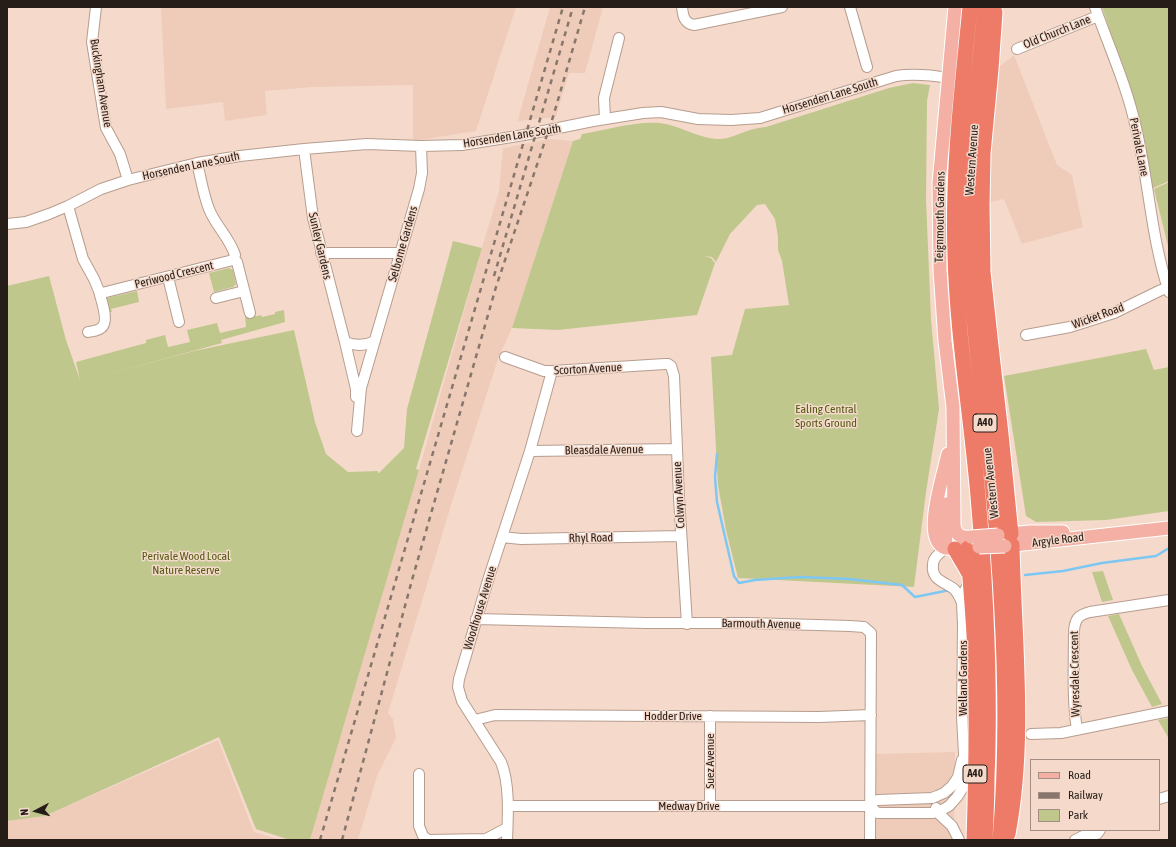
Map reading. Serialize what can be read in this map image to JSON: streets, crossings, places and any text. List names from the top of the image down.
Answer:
{
  "streets": {
    "highway": ["Western Avenue", "A40"],
    "main road": ["Teignmouth Gardens", "Argyle Road"],
    "street": [
      "Old Church Lane",
      "Buckingham Avenue",
      "Horsenden Lane South",
      "Perivale Lane",
      "Selborne Gardens",
      "Sunley Gardens",
      "Periwood Crescent",
      "Wicket Road",
      "Scorton Avenue",
      "Bleasdale Avenue",
      "Colwyn Avenue",
      "Rhyl Road",
      "Woodhouse Avenue",
      "Barmouth Avenue",
      "Wyresdale Crescent",
      "Welland Gardens",
      "Hodder Drive",
      "Suez Avenue",
      "Medway Drive"
    ]
  },
  "crossings": [
    ["Old Church Lane", "Perivale Lane"],
    ["Buckingham Avenue", "Horsenden Lane South"],
    ["Horsenden Lane South", "Teignmouth Gardens"],
    ["Horsenden Lane South", "Selborne Gardens"],
    ["Horsenden Lane South", "Sunley Gardens"],
    ["Perivale Lane", "Wicket Road"],
    ["Selborne Gardens", "Sunley Gardens"],
    ["Scorton Avenue", "Colwyn Avenue"],
    ["Scorton Avenue", "Woodhouse Avenue"],
    ["A40", "Argyle Road"],
    ["A40", "Welland Gardens"],
    ["Bleasdale Avenue", "Colwyn Avenue"],
    ["Bleasdale Avenue", "Woodhouse Avenue"],
    ["Colwyn Avenue", "Rhyl Road"],
    ["Colwyn Avenue", "Barmouth Avenue"],
    ["Rhyl Road", "Woodhouse Avenue"],
    ["Woodhouse Avenue", "Barmouth Avenue"],
    ["Woodhouse Avenue", "Hodder Drive"],
    ["Woodhouse Avenue", "Medway Drive"],
    ["Barmouth Avenue", "Hodder Drive"],
    ["Barmouth Avenue", "Medway Drive"],
    ["Hodder Drive", "Suez Avenue"],
    ["Suez Avenue", "Medway Drive"]
  ],
  "parks": ["Ealing Central Sports Ground", "Perivale Wood Local Nature Reserve"],
  "legend": ["Road", "Railway", "Park"],
  "north": "left"
}
